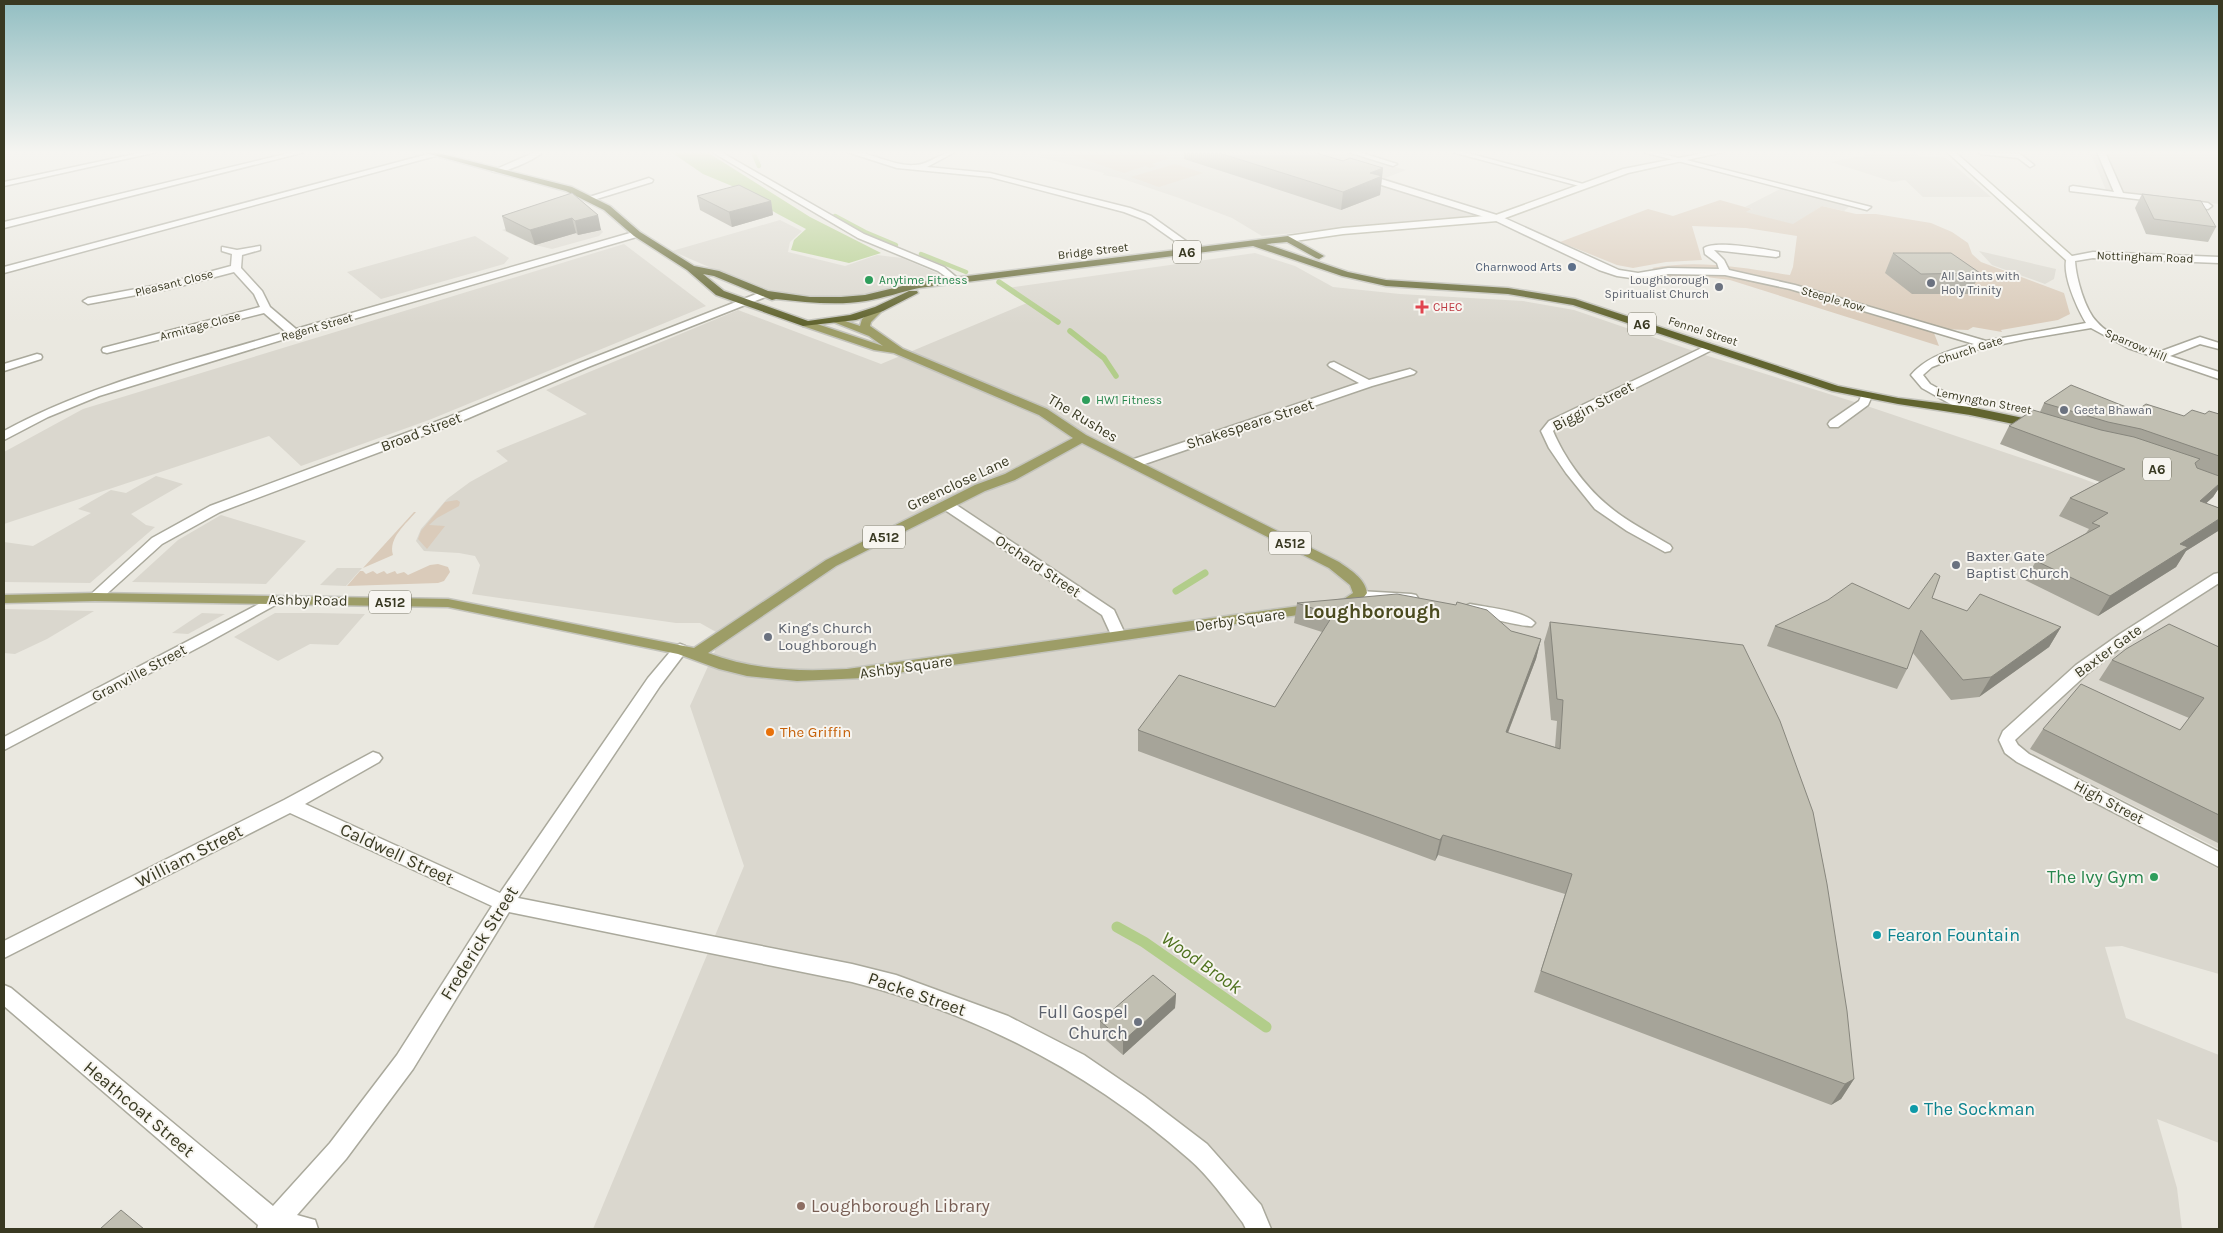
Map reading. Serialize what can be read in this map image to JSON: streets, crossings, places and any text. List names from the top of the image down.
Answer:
{
  "streets": {
    "highway": [
      "Bridge Street",
      "A6",
      "Fennel Street",
      "Lemyngton Street",
      "The Rushes"
    ],
    "main road": [
      "Greenclose Lane",
      "A512",
      "Ashby Road",
      "Derby Square",
      "Ashby Square"
    ],
    "street": [
      "Nottingham Road",
      "Pleasant Close",
      "Steeple Row",
      "Armitage Close",
      "Regent Street",
      "Sparrow Hill",
      "Church Gate",
      "Biggin Street",
      "Shakespeare Street",
      "Broad Street",
      "Orchard Street",
      "Baxter Gate",
      "Granville Street",
      "High Street",
      "Caldwell Street",
      "William Street",
      "Frederick Street",
      "Packe Street",
      "Heathcoat Street"
    ]
  },
  "crossings": [
    ["Bridge Street", "A6"],
    ["Bridge Street", "Steeple Row"],
    ["Bridge Street", "Fennel Street"],
    ["Bridge Street", "The Rushes"],
    ["Bridge Street", "Broad Street"],
    ["A6", "Regent Street"],
    ["A6", "The Rushes"],
    ["A6", "Broad Street"],
    ["Nottingham Road", "Sparrow Hill"],
    ["Steeple Row", "Church Gate"],
    ["Fennel Street", "Lemyngton Street"],
    ["Fennel Street", "Biggin Street"],
    ["Sparrow Hill", "Church Gate"],
    ["Church Gate", "Lemyngton Street"],
    ["The Rushes", "Shakespeare Street"],
    ["The Rushes", "Broad Street"],
    ["The Rushes", "Greenclose Lane"],
    ["The Rushes", "Derby Square"],
    ["Broad Street", "Ashby Road"],
    ["Greenclose Lane", "Orchard Street"],
    ["Greenclose Lane", "Ashby Road"],
    ["Greenclose Lane", "Ashby Square"],
    ["Greenclose Lane", "Frederick Street"],
    ["Orchard Street", "Derby Square"],
    ["Orchard Street", "Ashby Square"],
    ["Ashby Road", "Ashby Square"],
    ["Ashby Road", "Granville Street"],
    ["Ashby Road", "Frederick Street"],
    ["Derby Square", "Ashby Square"],
    ["Baxter Gate", "High Street"],
    ["Ashby Square", "Frederick Street"],
    ["Caldwell Street", "William Street"],
    ["Caldwell Street", "Frederick Street"],
    ["Caldwell Street", "Packe Street"],
    ["Frederick Street", "Packe Street"],
    ["Frederick Street", "Heathcoat Street"]
  ],
  "districts": ["Loughborough"],
  "water": ["Wood Brook"],
  "places": {
    "other": [
      "Charnwood Arts",
      "Anytime Fitness",
      "All Saints with Holy Trinity",
      "Loughborough Spiritualist Church",
      "HW1 Fitness",
      "Geeta Bhawan",
      "Baxter Gate Baptist Church",
      "King's Church Loughborough",
      "The Griffin",
      "The Ivy Gym",
      "Fearon Fountain",
      "Full Gospel Church",
      "The Sockman",
      "Loughborough Library"
    ],
    "health": ["CHEC"]
  }
}
